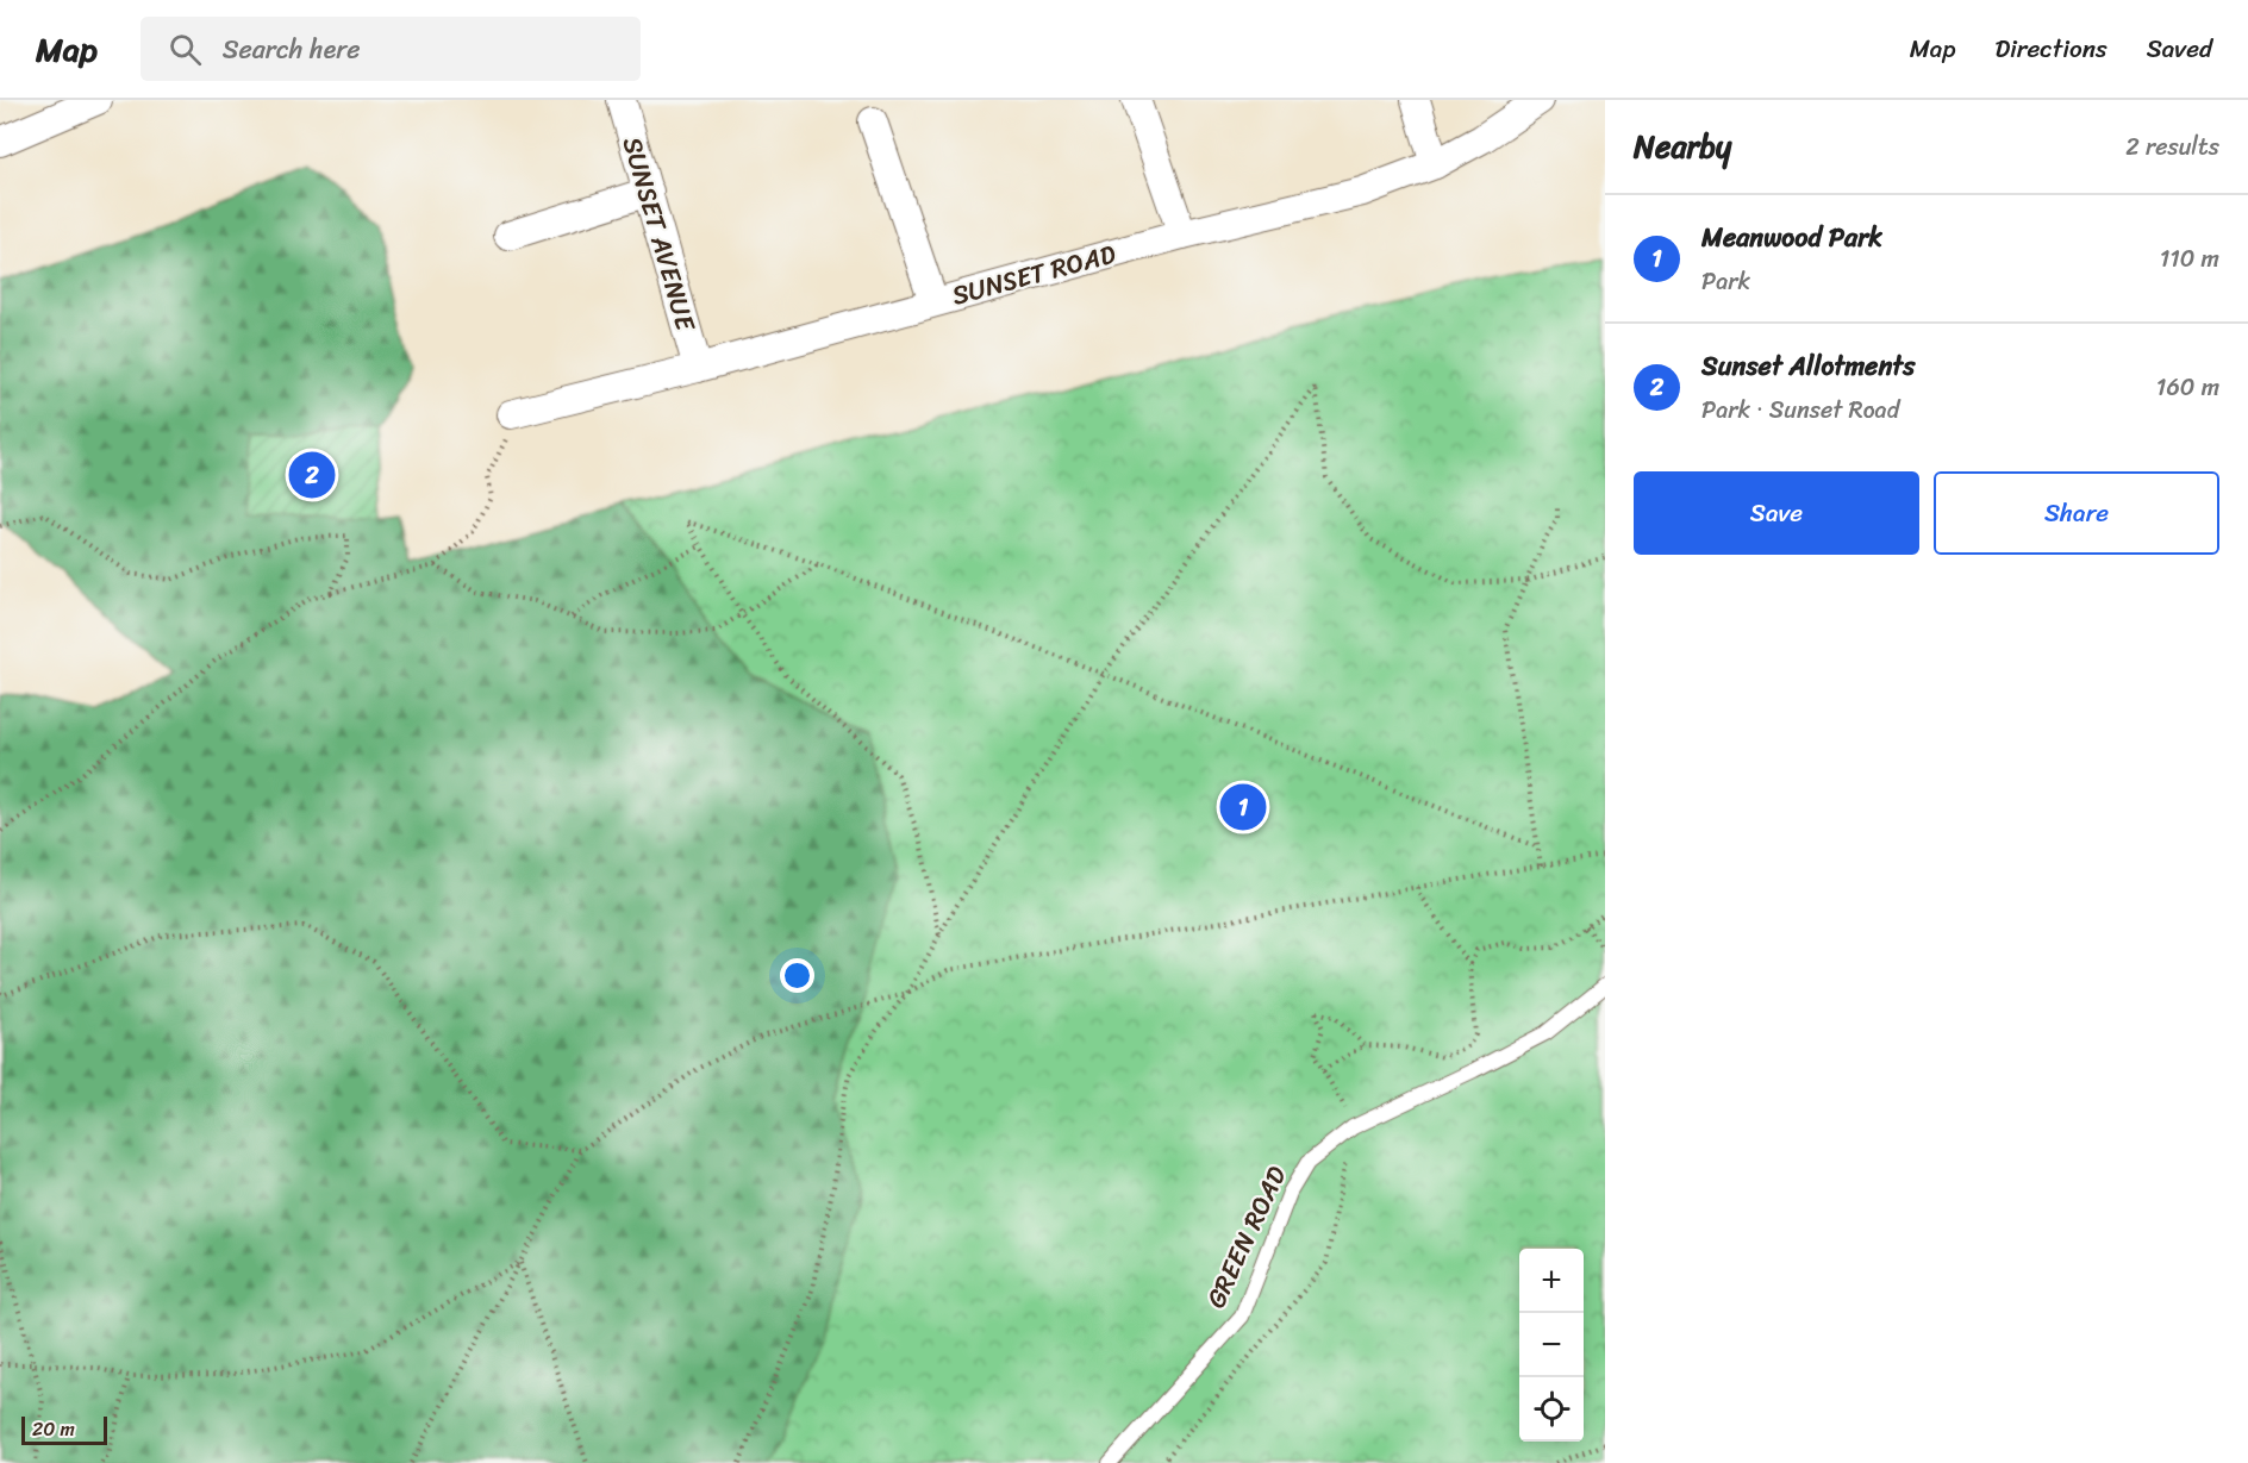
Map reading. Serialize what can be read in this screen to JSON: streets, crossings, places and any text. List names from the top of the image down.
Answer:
{
  "streets": {
    "street": ["SUNSET AVENUE", "SUNSET ROAD"],
    "lane": ["GREEN ROAD"]
  },
  "crossings": [
    ["SUNSET AVENUE", "SUNSET ROAD"]
  ],
  "scale_bar": "20 m",
  "page": {
    "header": "Map",
    "search": "Search here",
    "nav": ["Map", "Directions", "Saved"],
    "heading": ["Nearby", "2 results"],
    "list": [
      {
        "mark": "1",
        "name": "Meanwood Park",
        "note": "Park",
        "value": "110 m"
      },
      {
        "mark": "2",
        "name": "Sunset Allotments",
        "note": "Park · Sunset Road",
        "value": "160 m"
      }
    ],
    "pins": ["2", "1"],
    "buttons": ["Save", "Share"],
    "map_buttons": ["+", "−"],
    "scale": "20 m"
  }
}
